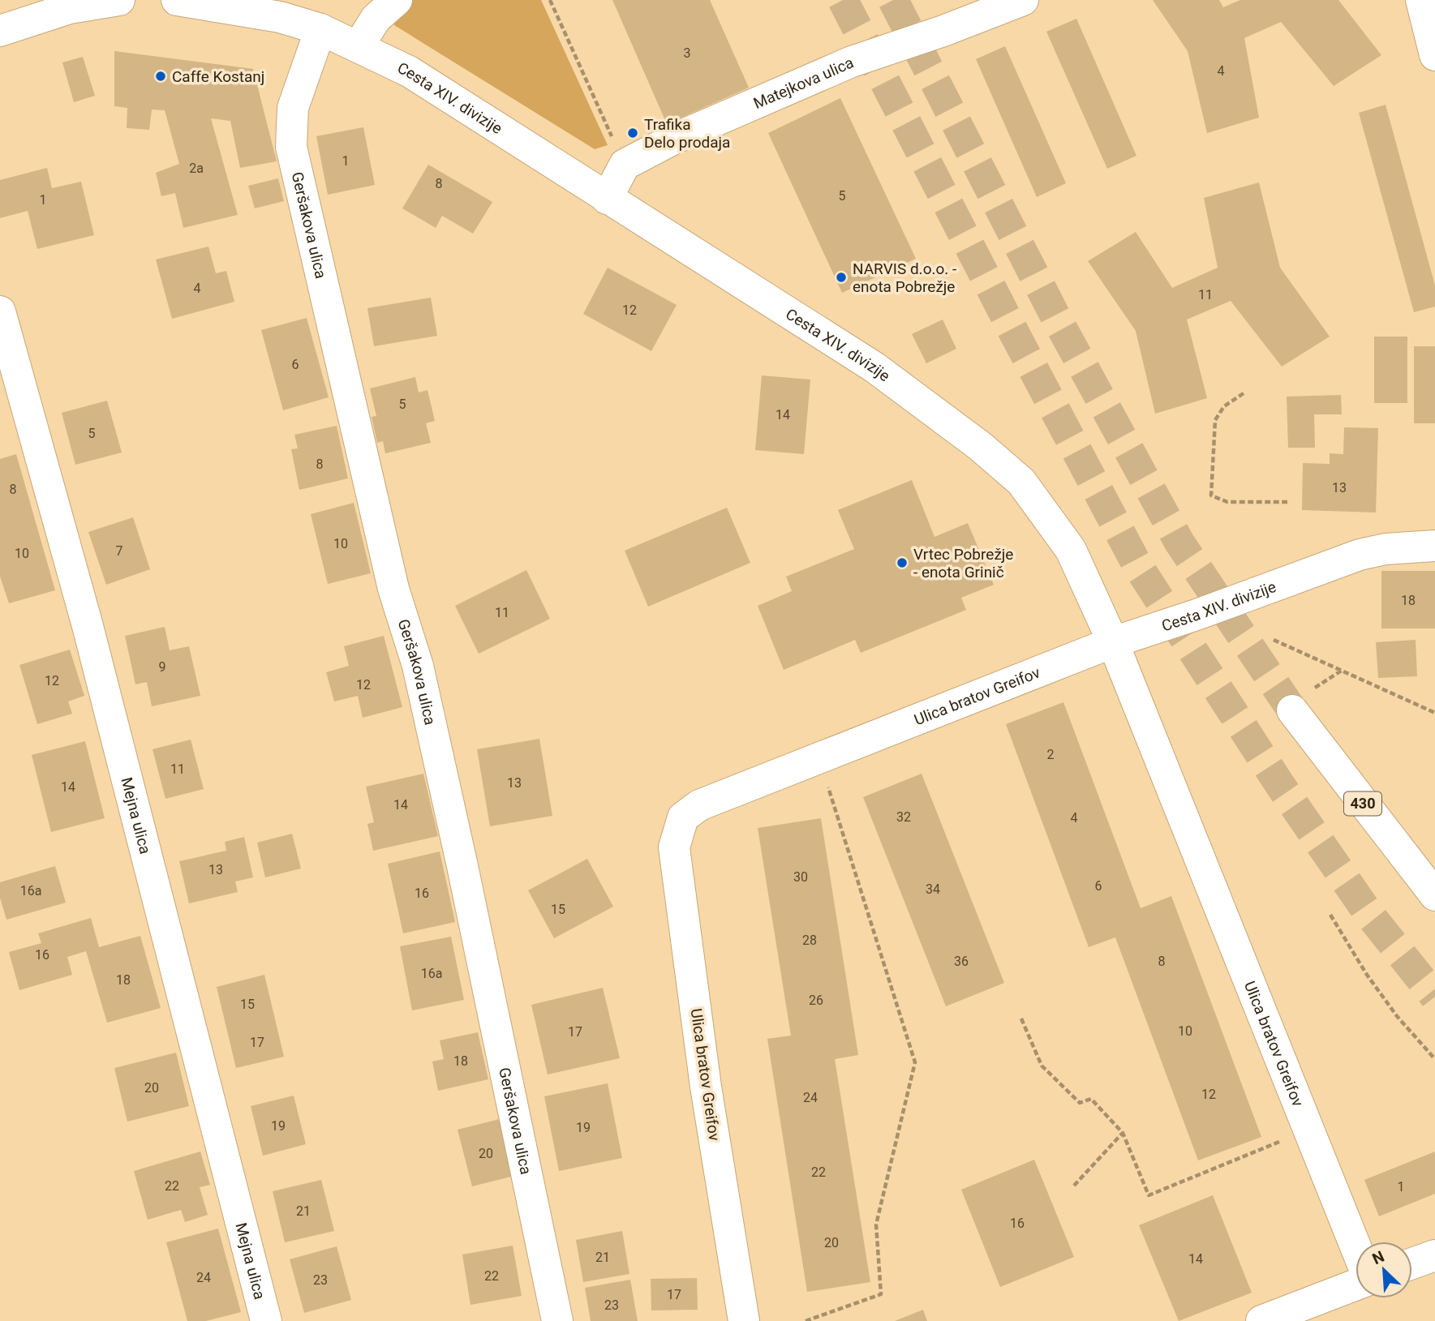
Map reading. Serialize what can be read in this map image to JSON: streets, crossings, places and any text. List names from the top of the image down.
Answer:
{
  "streets": {
    "main road": [
      "Matejkova ulica",
      "Cesta XIV. divizije",
      "Geršakova ulica",
      "Ulica bratov Greifov",
      "430",
      "Mejna ulica"
    ]
  },
  "crossings": [
    ["Matejkova ulica", "Cesta XIV. divizije"],
    ["Cesta XIV. divizije", "Geršakova ulica"],
    ["Cesta XIV. divizije", "Ulica bratov Greifov"]
  ],
  "places": [
    "Caffe Kostanj",
    "Trafika Delo prodaja",
    "NARVIS d.o.o. - enota Pobrežje",
    "Vrtec Pobrežje - enota Grinič"
  ],
  "house_numbers": [
    "3",
    "4",
    "1",
    "2a",
    "8",
    "5",
    "1",
    "4",
    "11",
    "12",
    "6",
    "5",
    "14",
    "5",
    "8",
    "13",
    "8",
    "10",
    "7",
    "10",
    "18",
    "11",
    "9",
    "12",
    "12",
    "2",
    "11",
    "13",
    "14",
    "14",
    "32",
    "4",
    "13",
    "30",
    "6",
    "34",
    "16a",
    "16",
    "15",
    "28",
    "16",
    "36",
    "8",
    "16a",
    "18",
    "26",
    "15",
    "10",
    "17",
    "17",
    "18",
    "20",
    "12",
    "24",
    "19",
    "19",
    "20",
    "22",
    "22",
    "1",
    "21",
    "16",
    "20",
    "21",
    "14",
    "22",
    "24",
    "23",
    "17",
    "23"
  ],
  "north": "top left"
}
